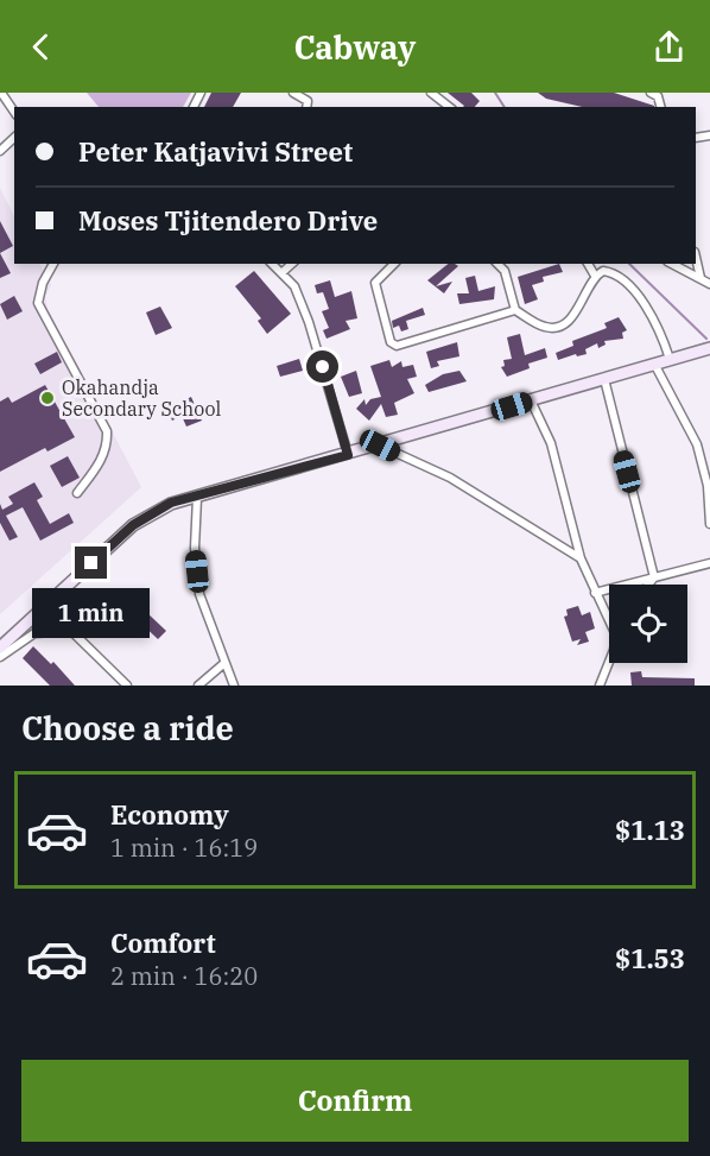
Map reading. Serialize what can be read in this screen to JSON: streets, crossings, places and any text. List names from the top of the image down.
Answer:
{
  "places": ["Okahandja Secondary School"],
  "page": {
    "header": "Cabway",
    "banner": ["Peter Katjavivi Street", "Moses Tjitendero Drive"],
    "bubble": "1 min",
    "heading": "Choose a ride",
    "list": [
      {
        "name": "Economy",
        "note": "1 min · 16:19",
        "value": "$1.13"
      },
      {
        "name": "Comfort",
        "note": "2 min · 16:20",
        "value": "$1.53"
      }
    ],
    "buttons": "Confirm"
  }
}
